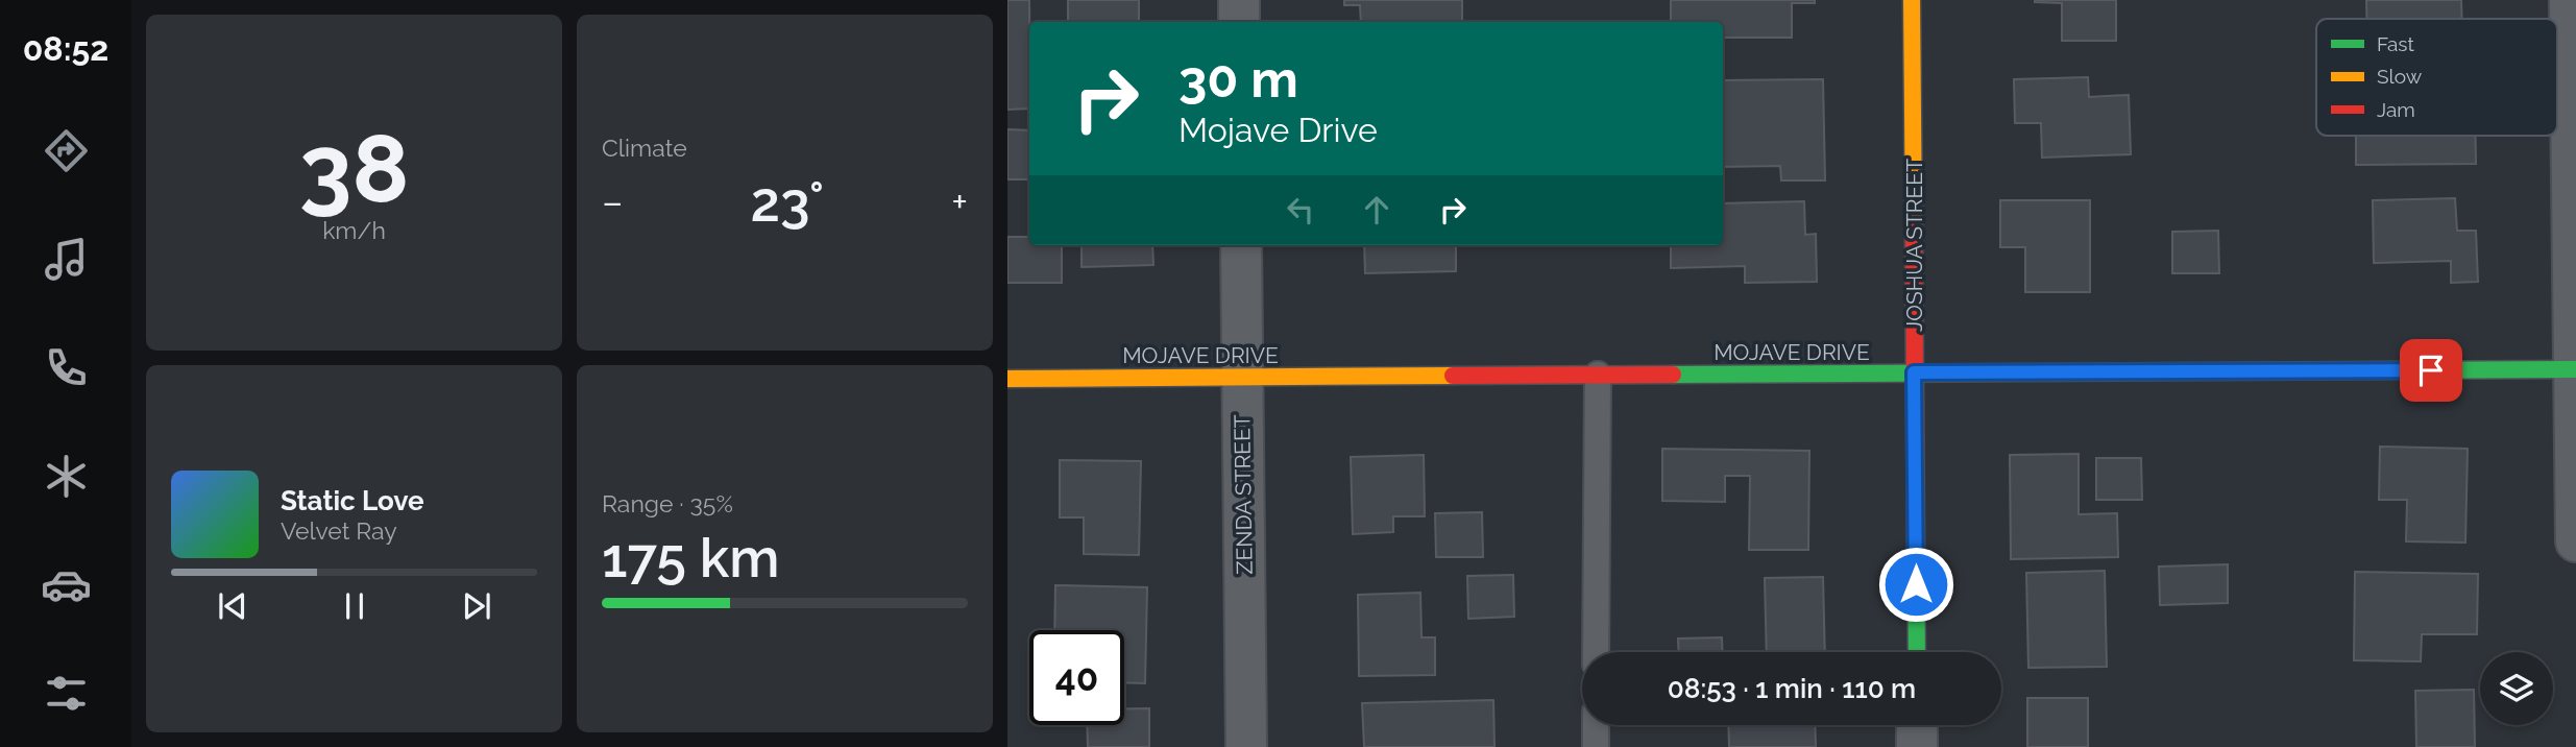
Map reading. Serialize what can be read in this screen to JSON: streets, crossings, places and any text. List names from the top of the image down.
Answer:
{
  "streets": {
    "street": ["JOSHUA STREET", "MOJAVE DRIVE", "ZENDA STREET"]
  },
  "crossings": [
    ["JOSHUA STREET", "MOJAVE DRIVE"],
    ["MOJAVE DRIVE", "ZENDA STREET"]
  ],
  "legend": ["Fast", "Slow", "Jam"],
  "page": {
    "tabs": "08:52",
    "tile": [
      ["38", "km/h"],
      "Climate",
      ["Range · 35%", "175 km"]
    ],
    "turn": ["30 m", "Mojave Drive"],
    "heat": ["−", "23°", "+"],
    "song": ["Static Love", "Velvet Ray"],
    "limit": "40",
    "trip": "08:53 · 1 min · 110 m"
  }
}
